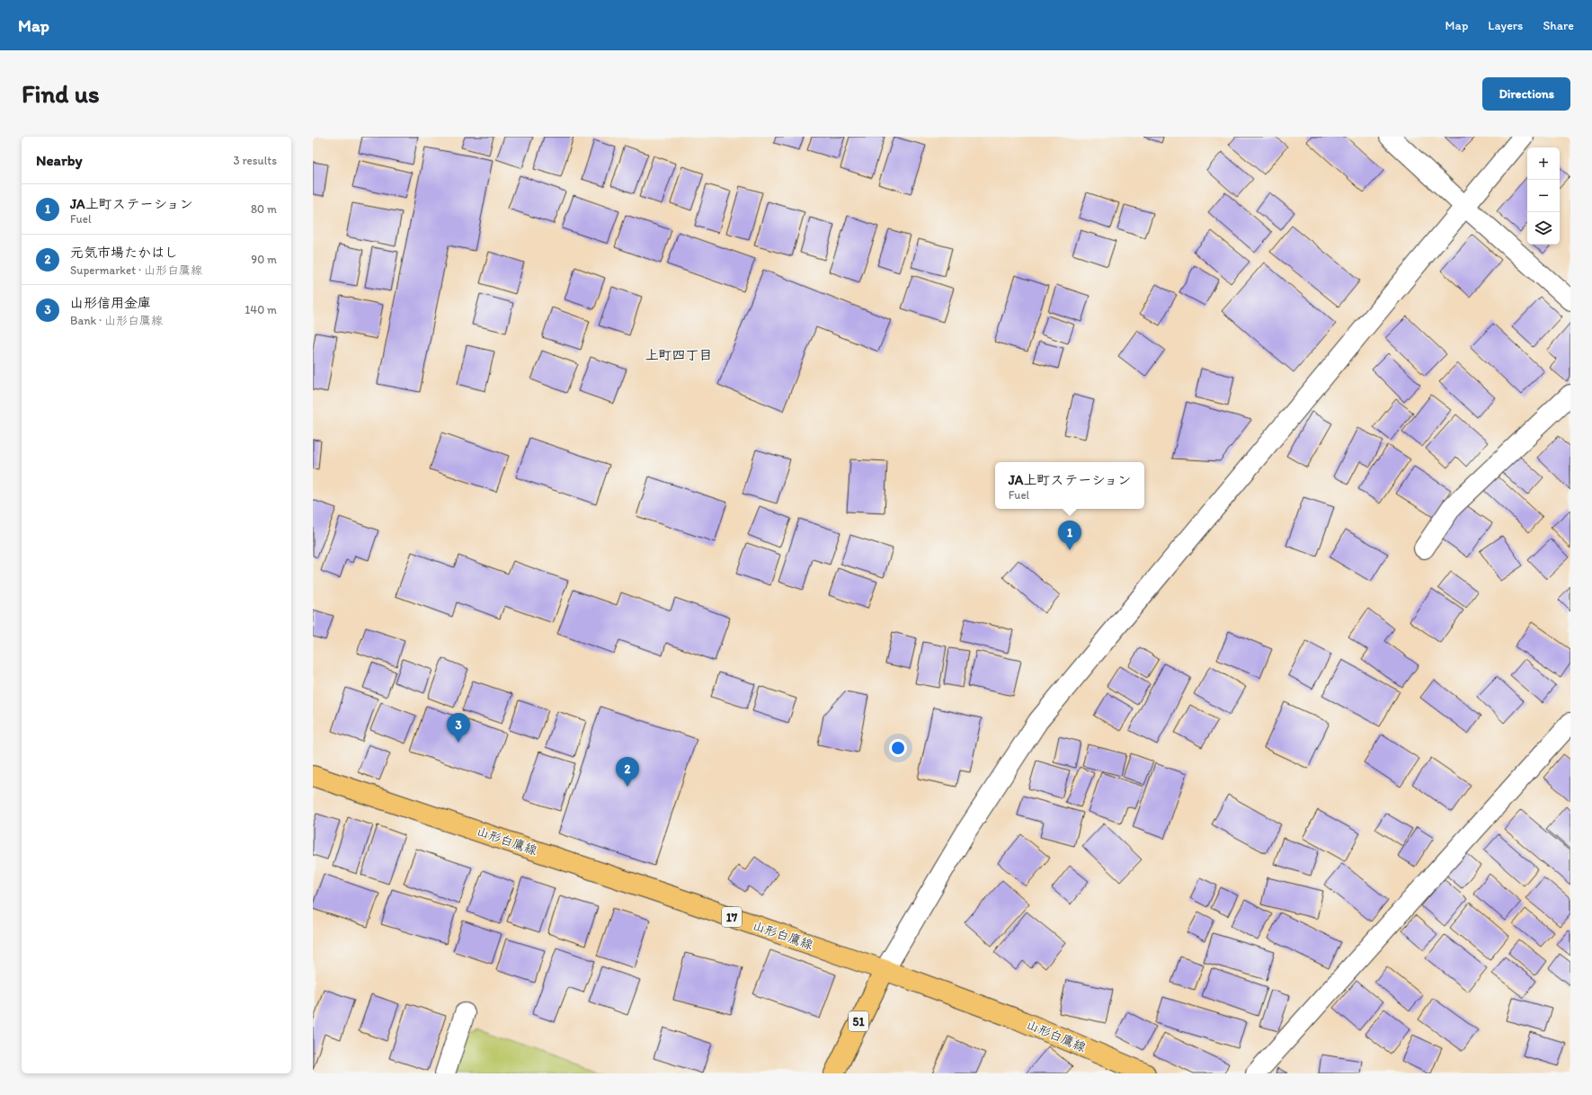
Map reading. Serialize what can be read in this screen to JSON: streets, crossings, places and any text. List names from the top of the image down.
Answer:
{
  "streets": {
    "main road": ["山形白鷹線", "17", "51"]
  },
  "crossings": [
    ["山形白鷹線", "51"]
  ],
  "districts": ["上町四丁目"],
  "page": {
    "header": "Map",
    "nav": ["Map", "Layers", "Share"],
    "buttons": "Directions",
    "title": "Find us",
    "heading": ["Nearby", "3 results"],
    "map_buttons": ["+", "−"],
    "list": [
      {
        "mark": "1",
        "name": "JA上町ステーション",
        "note": "Fuel",
        "value": "80 m"
      },
      {
        "mark": "2",
        "name": "元気市場たかはし",
        "note": "Supermarket · 山形白鷹線",
        "value": "90 m"
      },
      {
        "mark": "3",
        "name": "山形信用金庫",
        "note": "Bank · 山形白鷹線",
        "value": "140 m"
      }
    ],
    "popup": ["JA上町ステーション", "Fuel"],
    "pins": ["1", "3", "2"]
  }
}
